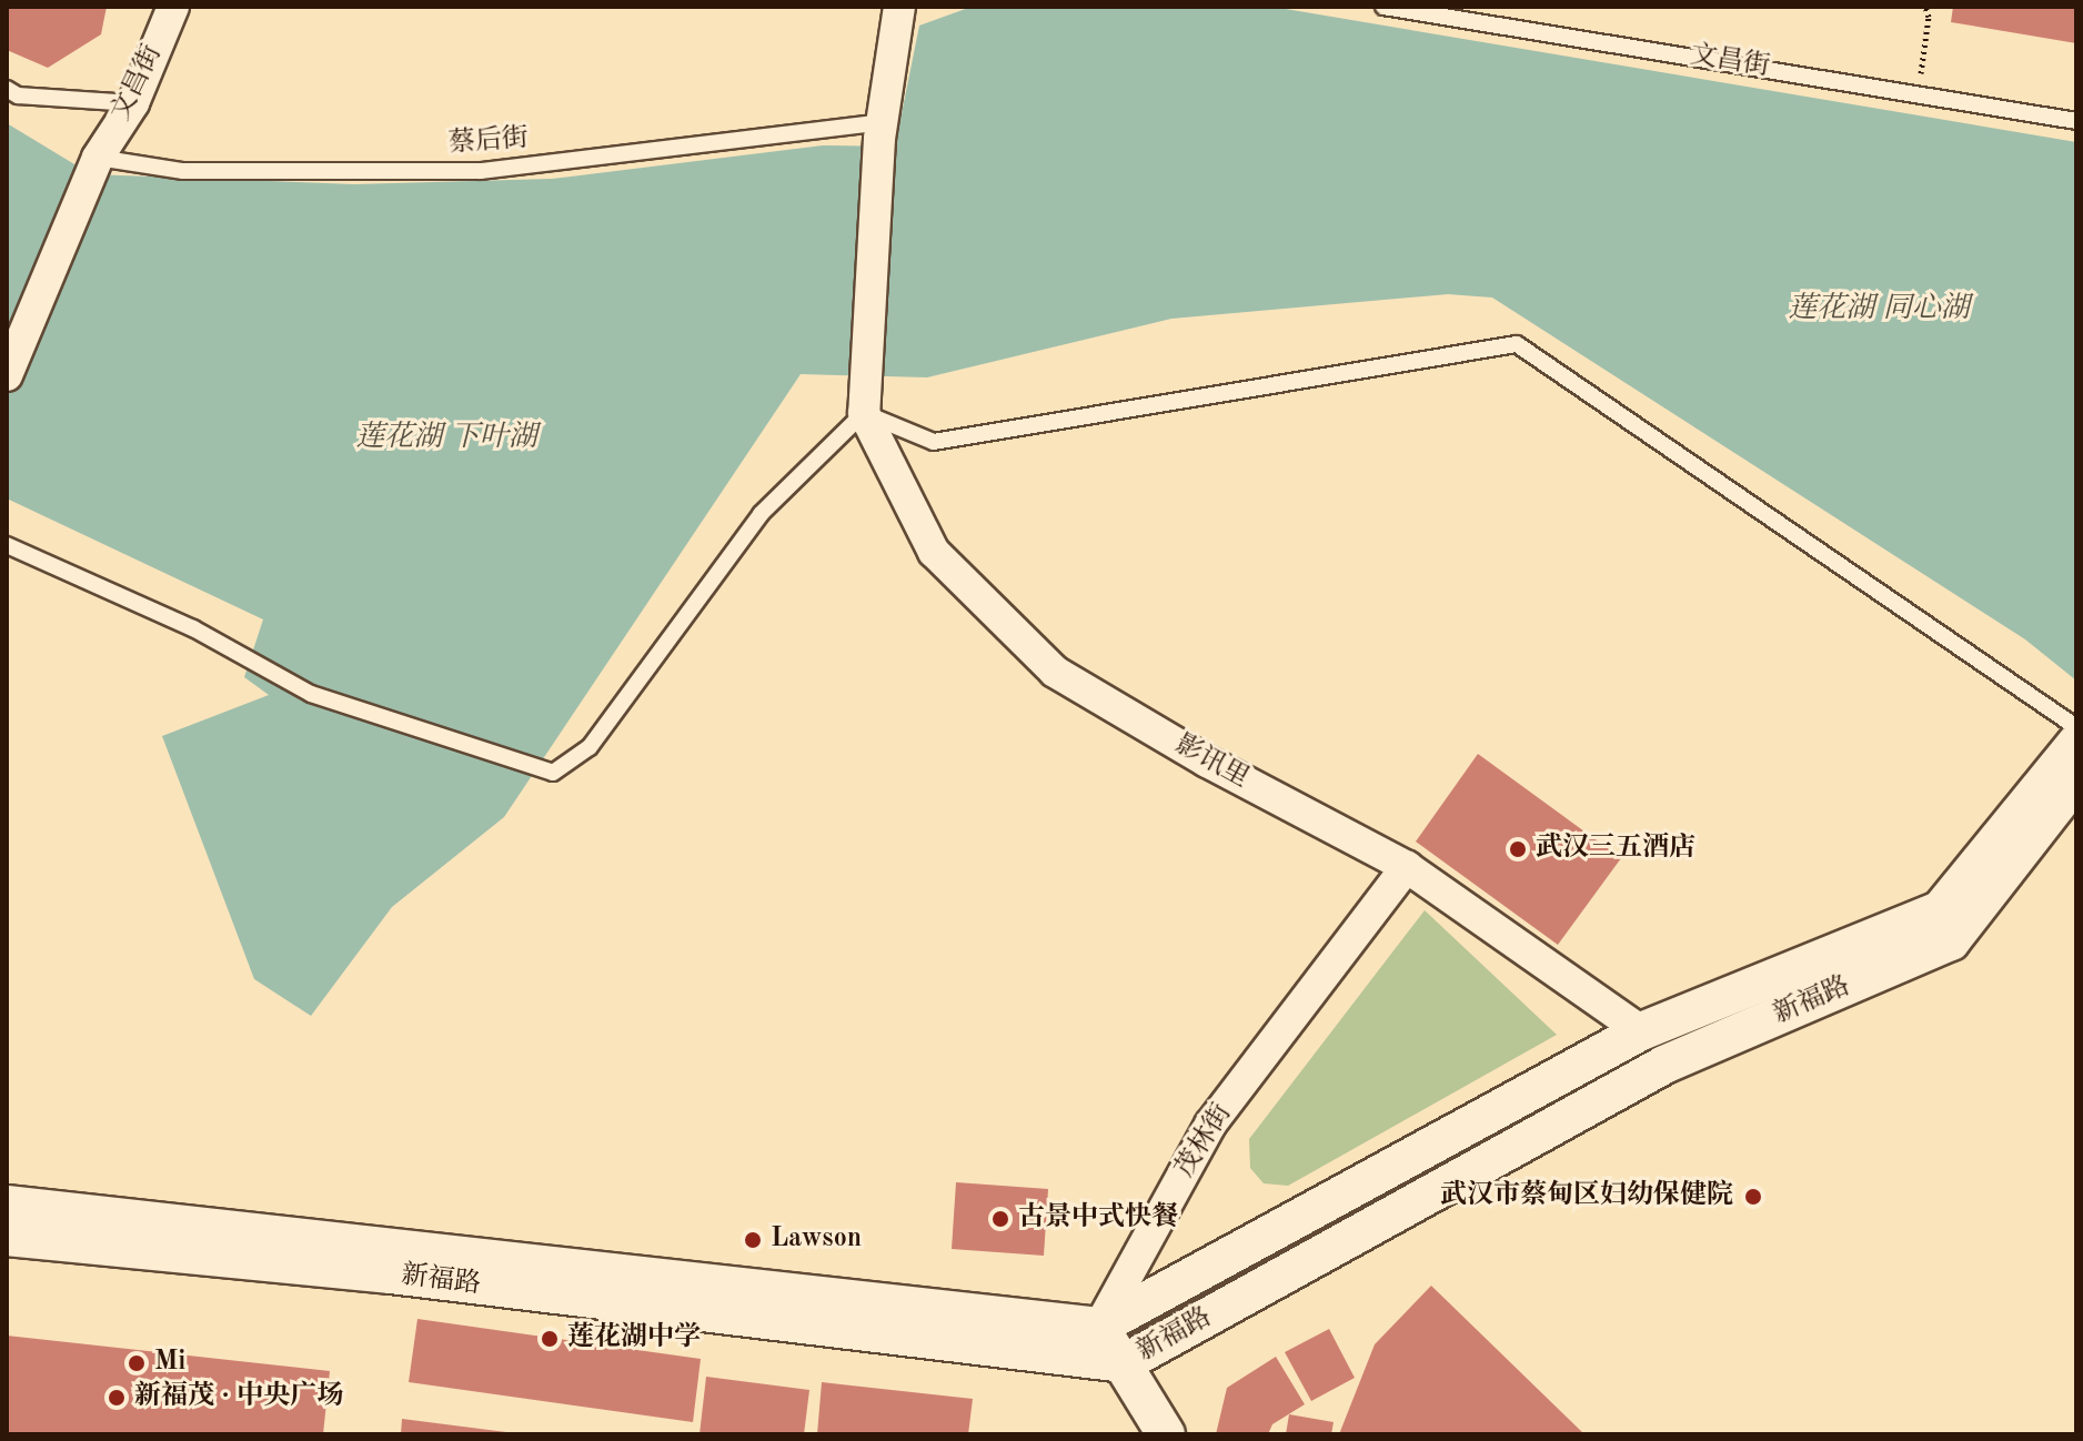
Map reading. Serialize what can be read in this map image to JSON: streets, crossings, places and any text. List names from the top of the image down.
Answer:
{
  "streets": {
    "street": [
      "文昌街",
      "影讯里",
      "新福路",
      "茂林街"
    ],
    "lane": ["蔡后街"]
  },
  "crossings": [
    ["文昌街", "蔡后街"],
    ["影讯里", "新福路"],
    ["影讯里", "茂林街"],
    ["新福路", "茂林街"]
  ],
  "water": ["莲花湖 同心湖", "莲花湖 下叶湖"],
  "places": [
    "武汉三五酒店",
    "武汉市蔡甸区妇幼保健院",
    "古景中式快餐",
    "Lawson",
    "莲花湖中学",
    "Mi",
    "新福茂 · 中央广场"
  ]
}
